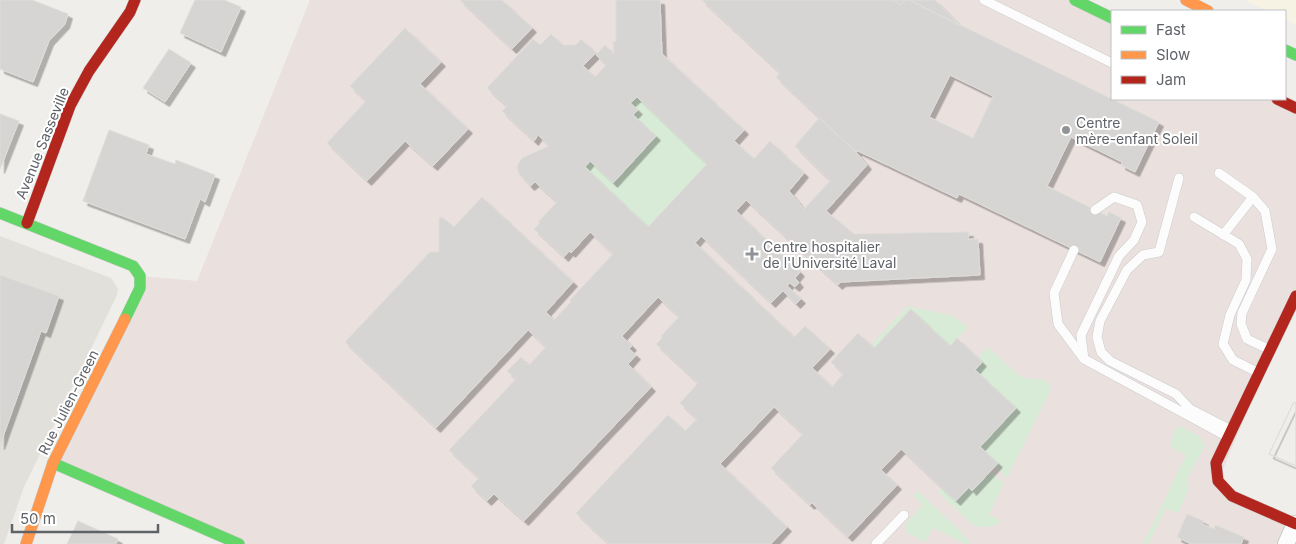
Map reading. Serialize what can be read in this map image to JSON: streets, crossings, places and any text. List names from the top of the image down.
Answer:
{
  "streets": {
    "street": ["Avenue Sasseville", "Rue Julien-Green"]
  },
  "crossings": [
    ["Avenue Sasseville", "Rue Julien-Green"]
  ],
  "places": {
    "other": ["Centre mère-enfant Soleil"],
    "health": ["Centre hospitalier de l'Université Laval"]
  },
  "legend": ["Fast", "Slow", "Jam"],
  "scale_bar": "50 m"
}
